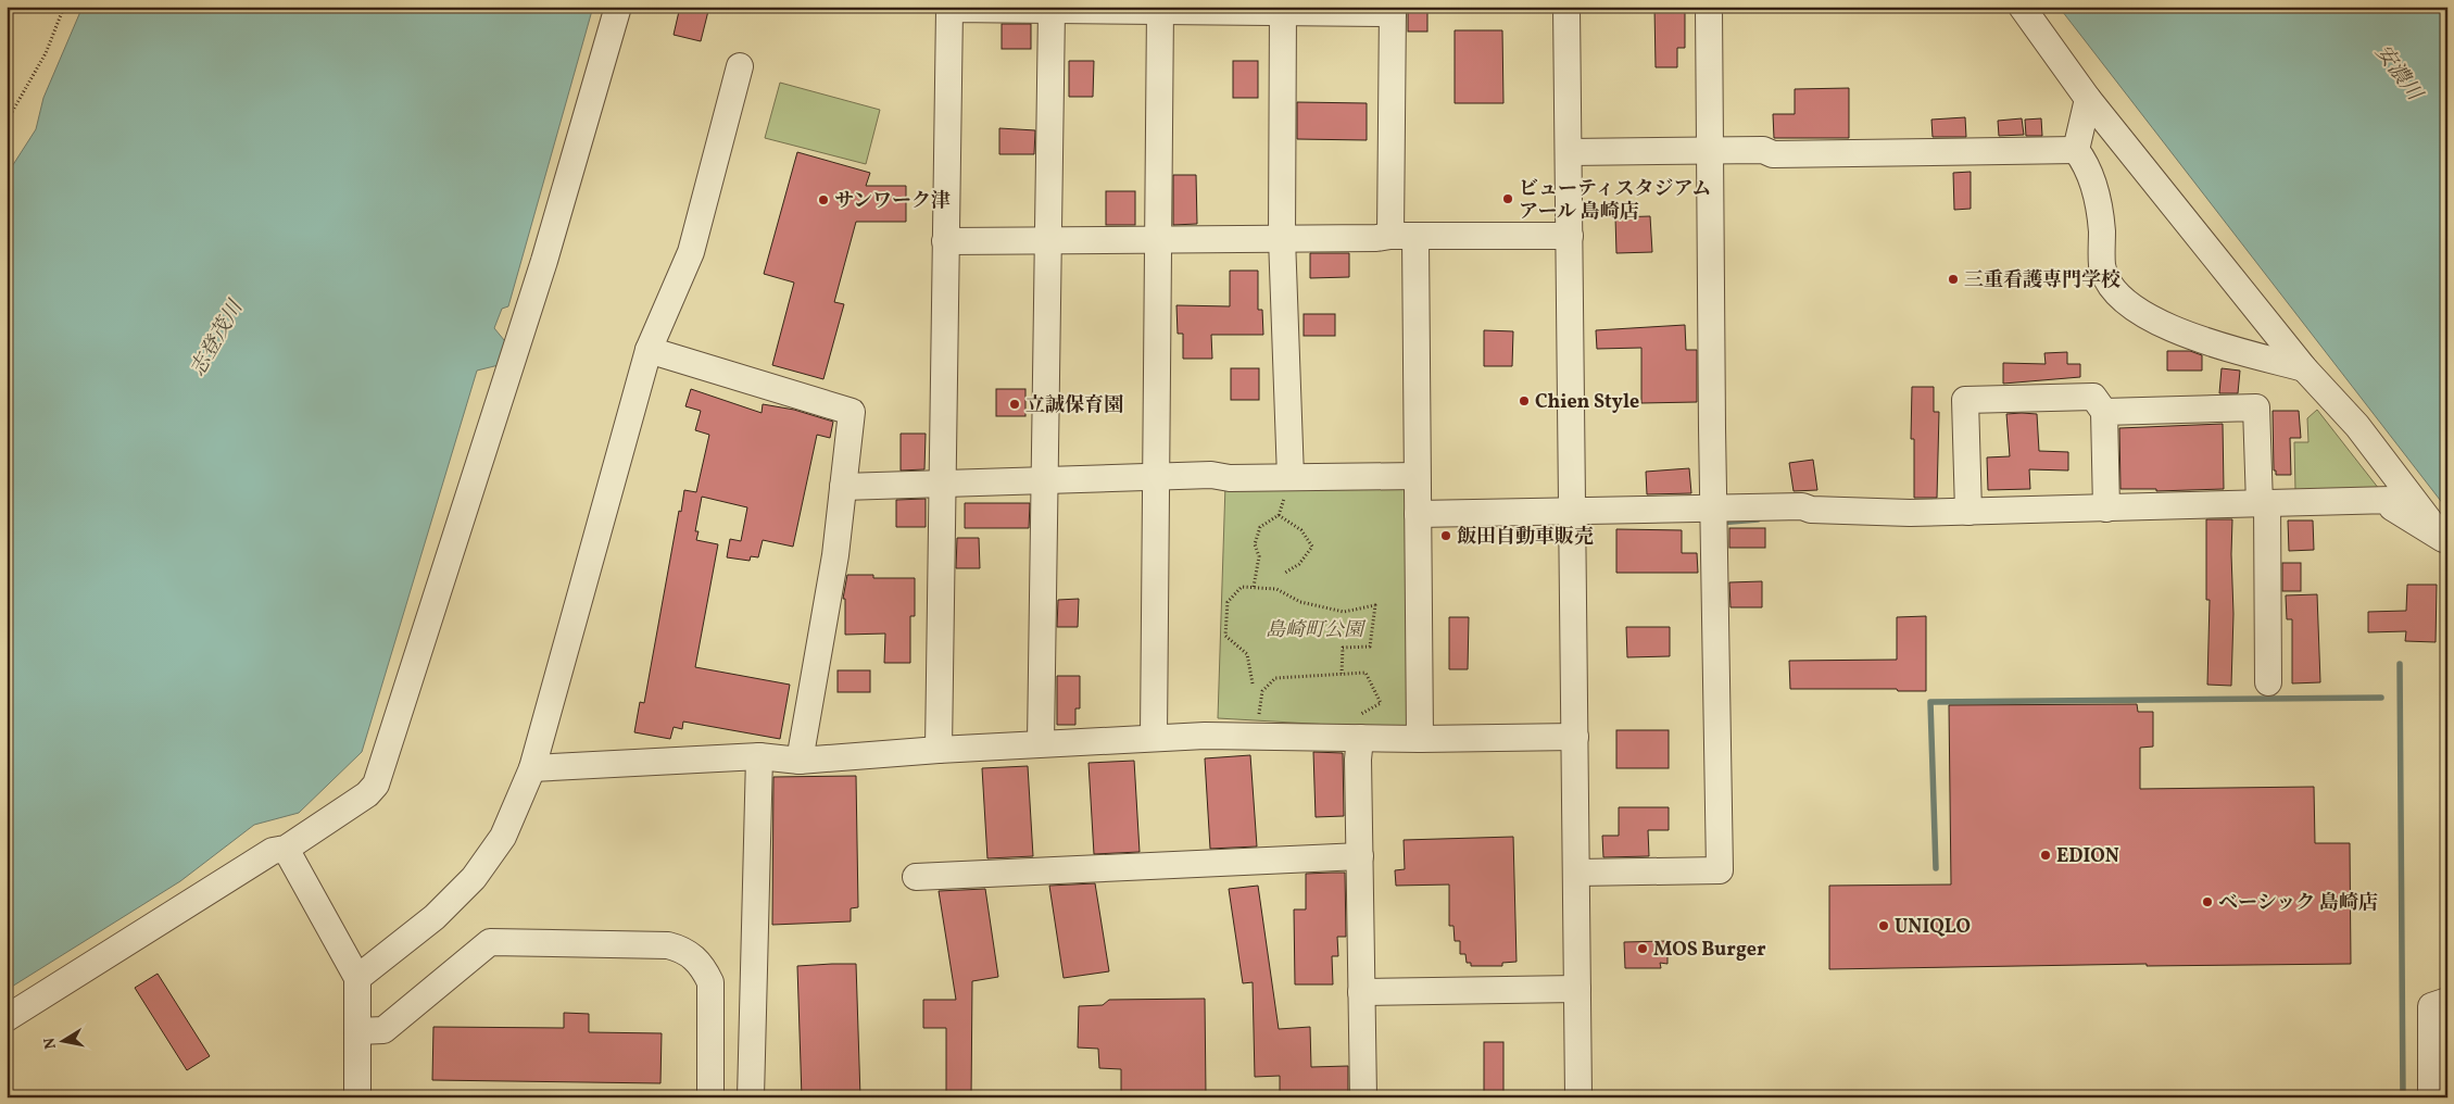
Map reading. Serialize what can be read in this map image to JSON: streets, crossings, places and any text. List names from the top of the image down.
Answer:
{
  "water": ["安濃川", "志登茂川"],
  "parks": ["島崎町公園"],
  "places": [
    "ビューティスタジアム アール 島崎店",
    "サンワーク津",
    "三重看護専門学校",
    "Chien Style",
    "立誠保育園",
    "飯田自動車販売",
    "EDION",
    "ベーシック 島崎店",
    "UNIQLO",
    "MOS Burger"
  ],
  "north": "left"
}
